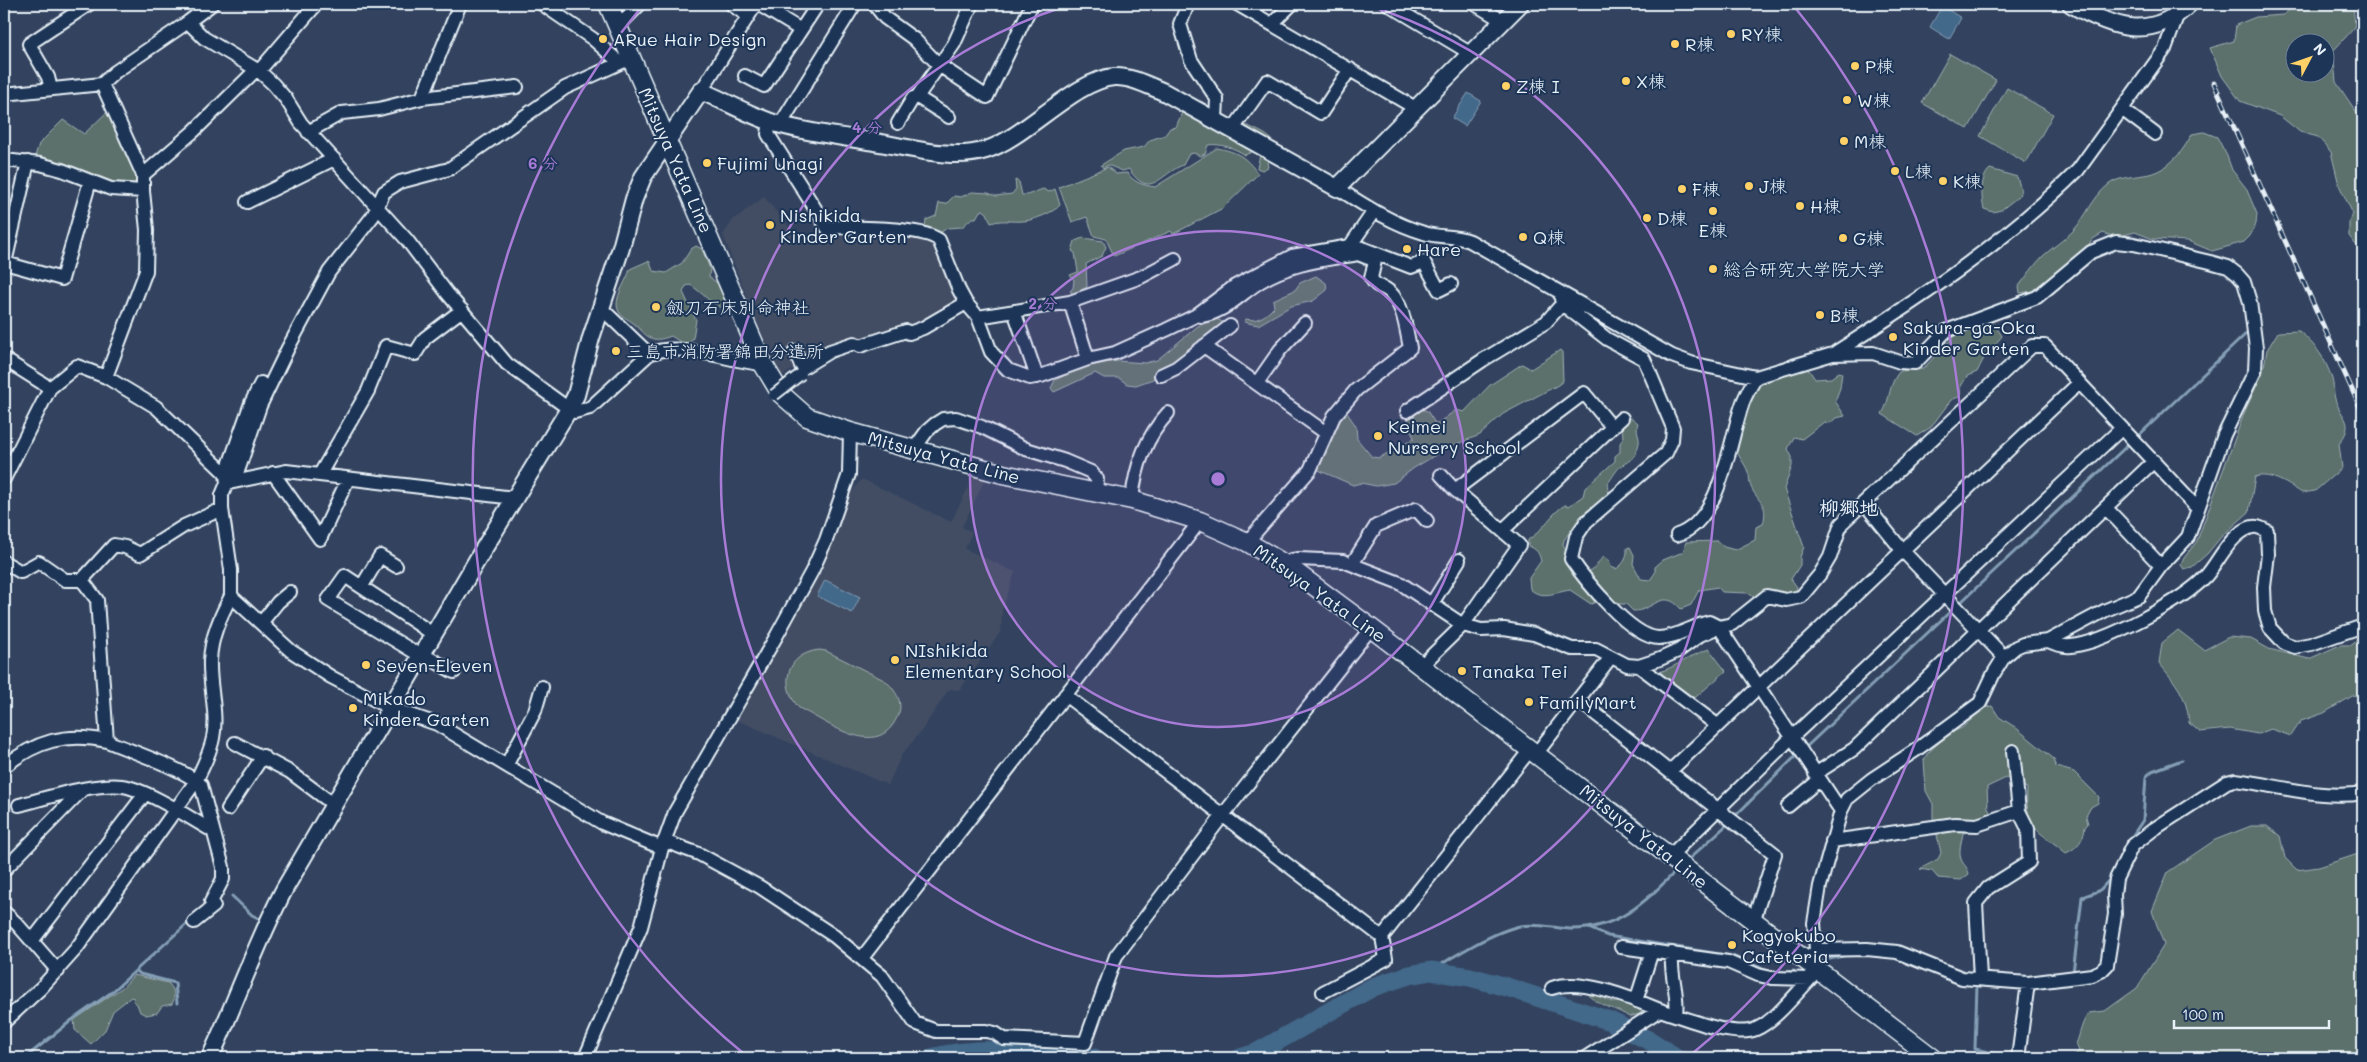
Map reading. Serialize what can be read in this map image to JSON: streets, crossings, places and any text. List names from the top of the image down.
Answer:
{
  "streets": {
    "main road": ["Mitsuya Yata Line"]
  },
  "districts": ["柳郷地"],
  "places": [
    "RY棟",
    "ARue Hair Design",
    "R棟",
    "P棟",
    "X棟",
    "Z棟 I",
    "W棟",
    "M棟",
    "Fujimi Unagi",
    "L棟",
    "K棟",
    "J棟",
    "F棟",
    "H棟",
    "E棟",
    "D棟",
    "Nishikida Kinder Garten",
    "Q棟",
    "G棟",
    "Hare",
    "総合研究大学院大学",
    "劔刀石床別命神社",
    "B棟",
    "Sakura-ga-Oka Kinder Garten",
    "三島市消防署錦田分遣所",
    "Keimei Nursery School",
    "NIshikida Elementary School",
    "Seven-Eleven",
    "Tanaka Tei",
    "FamilyMart",
    "Mikado Kinder Garten",
    "Kogyokubo Cafeteria"
  ],
  "scale_bar": "100 m",
  "north": "top right",
  "rings": ["4 分", "6 分", "2 分"]
}
